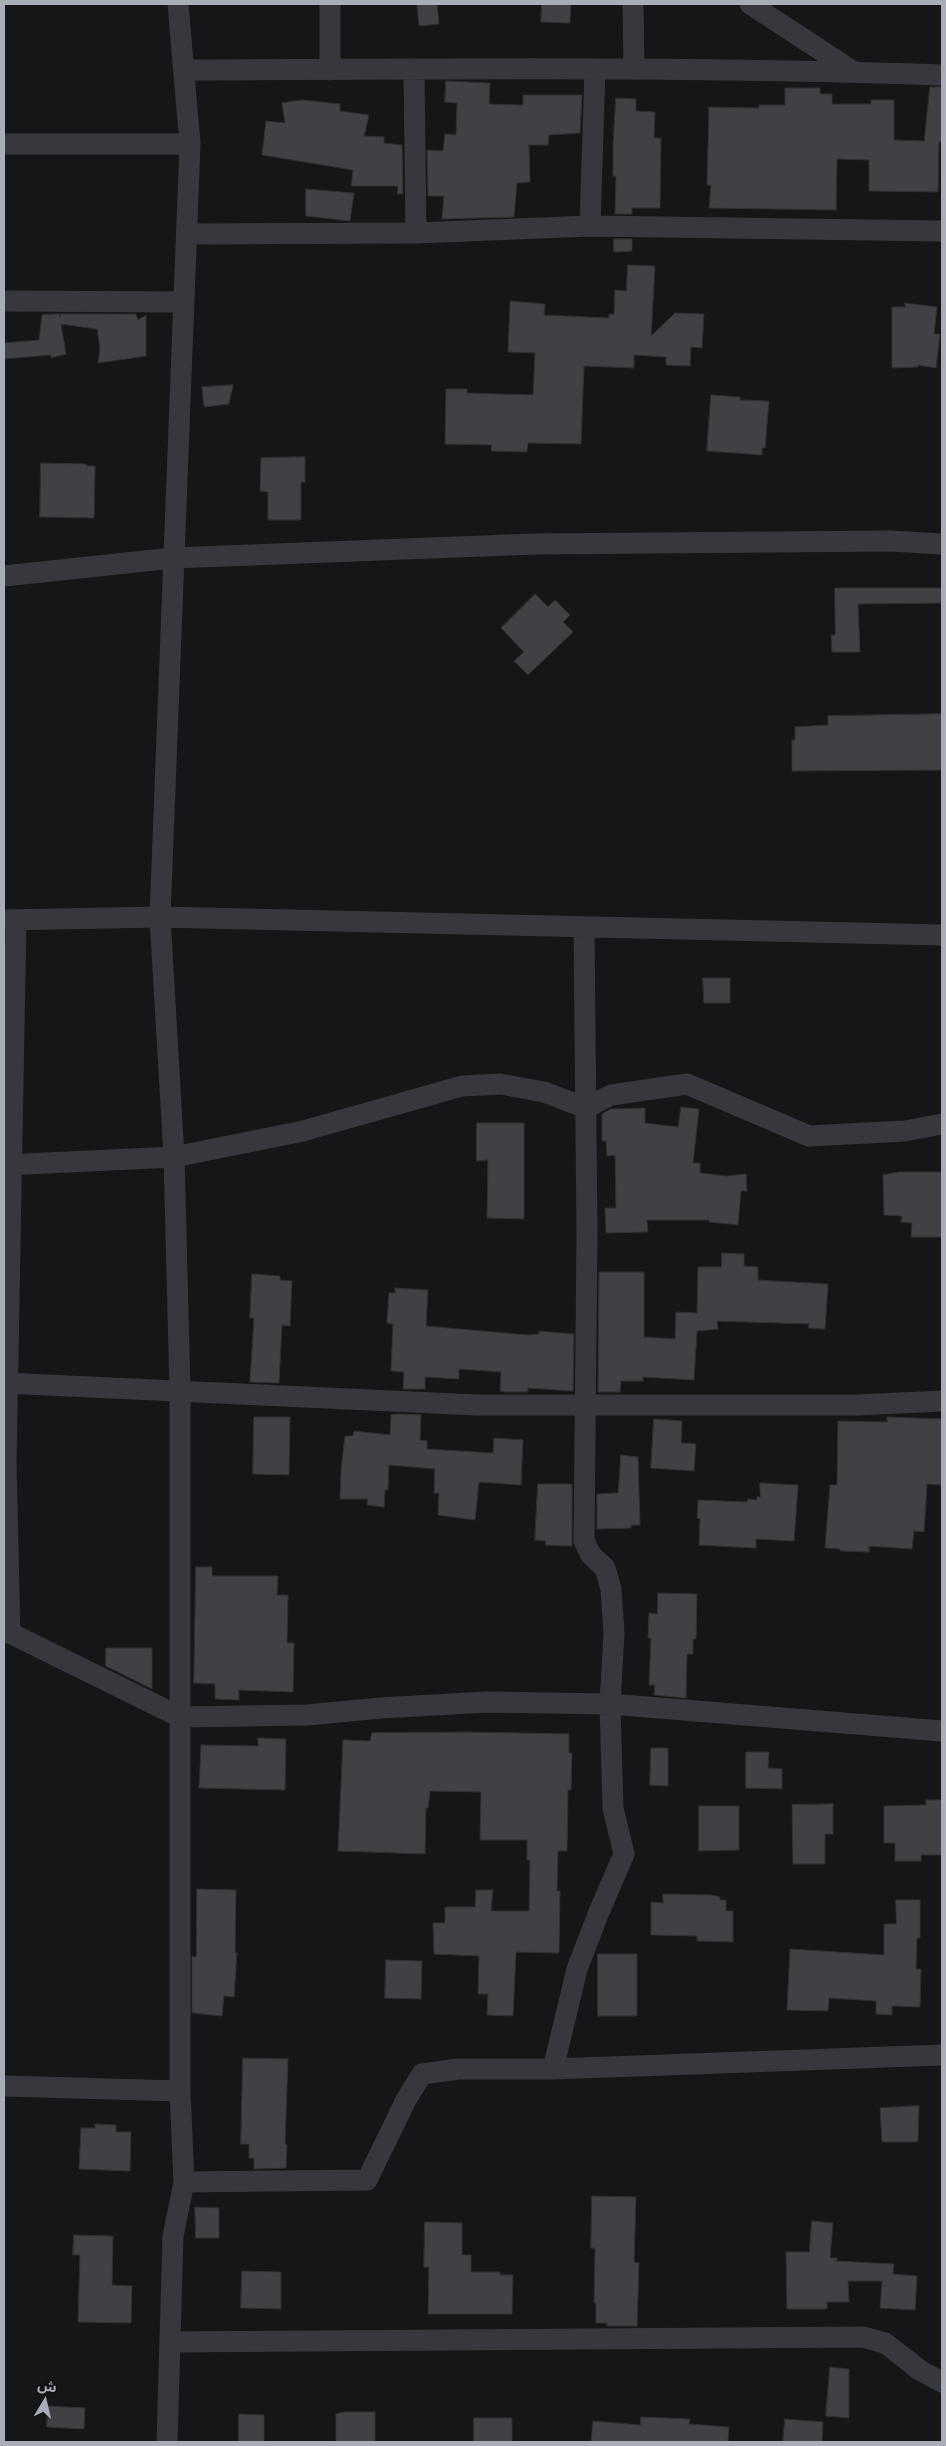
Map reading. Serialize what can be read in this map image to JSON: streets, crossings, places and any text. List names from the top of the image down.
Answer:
{
  "north": "top"
}
